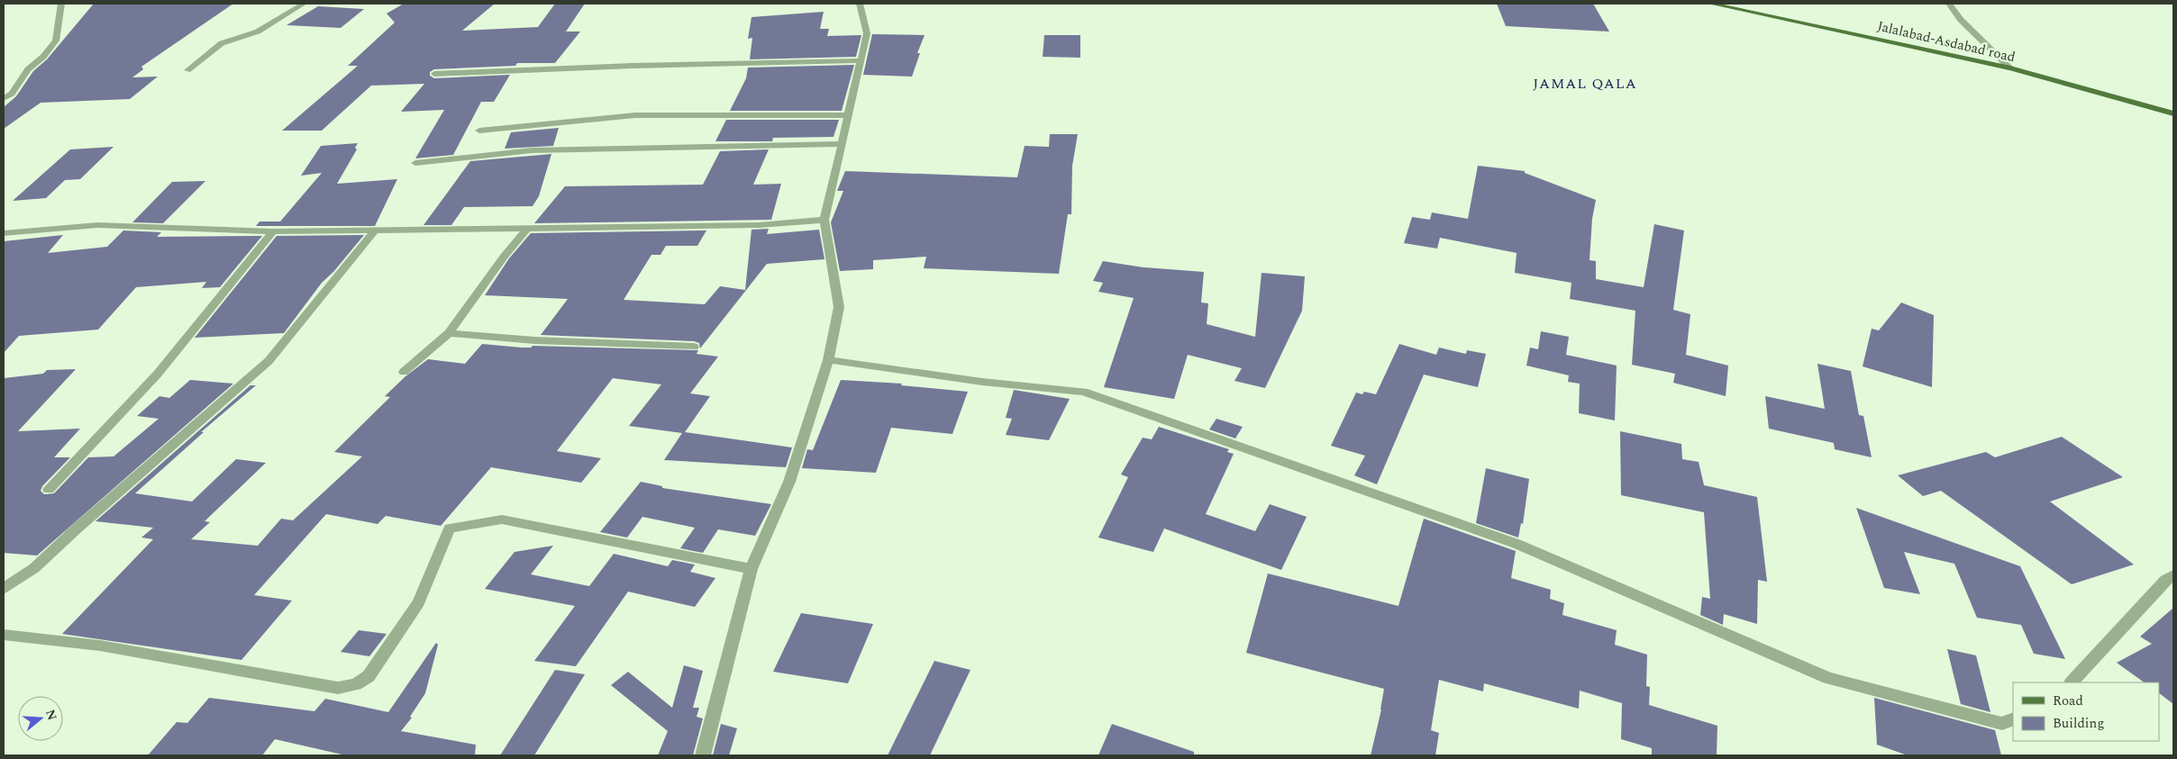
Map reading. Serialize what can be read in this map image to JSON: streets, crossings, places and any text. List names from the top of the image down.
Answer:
{
  "streets": {
    "main road": ["Jalalabad-Asdabad road"]
  },
  "districts": ["JAMAL QALA"],
  "legend": ["Road", "Building"],
  "north": "right"
}
